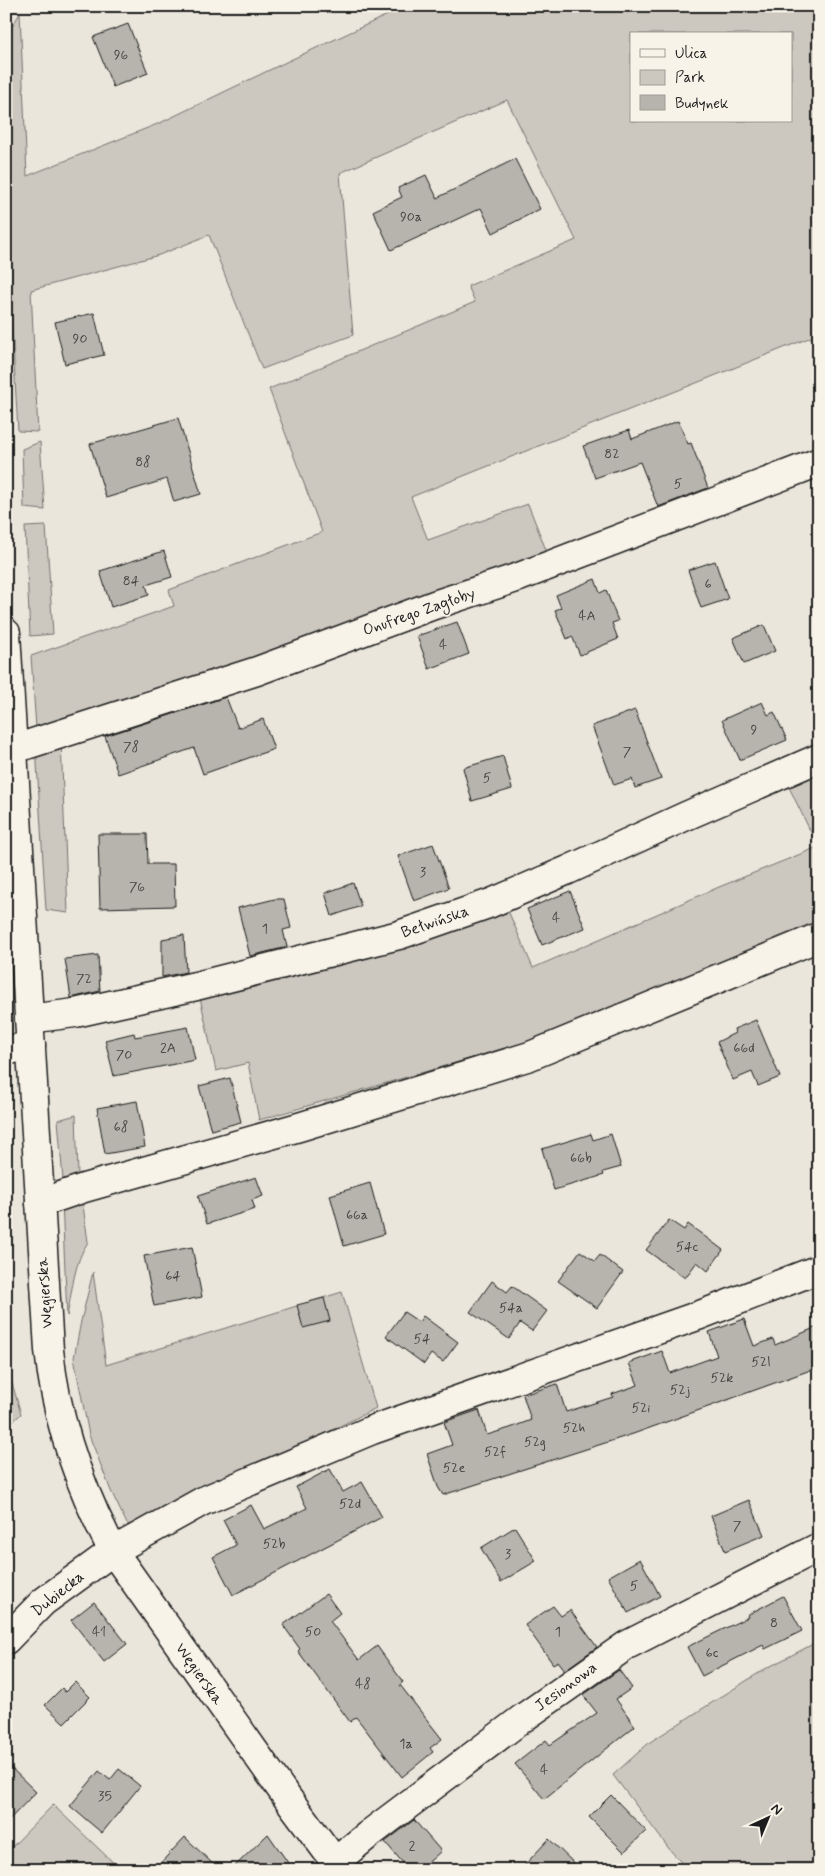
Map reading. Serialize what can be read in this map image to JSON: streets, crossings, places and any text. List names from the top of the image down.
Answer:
{
  "streets": {
    "street": [
      "Onufrego Zagłoby",
      "Bełwińska",
      "Węgierska",
      "Dubiecka",
      "Jesionowa"
    ]
  },
  "crossings": [
    ["Onufrego Zagłoby", "Węgierska"],
    ["Bełwińska", "Węgierska"],
    ["Węgierska", "Dubiecka"],
    ["Węgierska", "Jesionowa"]
  ],
  "house_numbers": [
    "96",
    "90a",
    "90",
    "82",
    "88",
    "5",
    "84",
    "6",
    "4A",
    "4",
    "9",
    "78",
    "7",
    "5",
    "3",
    "76",
    "4",
    "1",
    "72",
    "2A",
    "66d",
    "70",
    "68",
    "66b",
    "66a",
    "54c",
    "64",
    "54a",
    "54",
    "52l",
    "52k",
    "52j",
    "52i",
    "52h",
    "52g",
    "52f",
    "52e",
    "52d",
    "7",
    "52b",
    "3",
    "5",
    "8",
    "41",
    "50",
    "1",
    "6c",
    "48",
    "1a",
    "4",
    "35",
    "2"
  ],
  "legend": ["Ulica", "Park", "Budynek"],
  "north": "top right"
}
